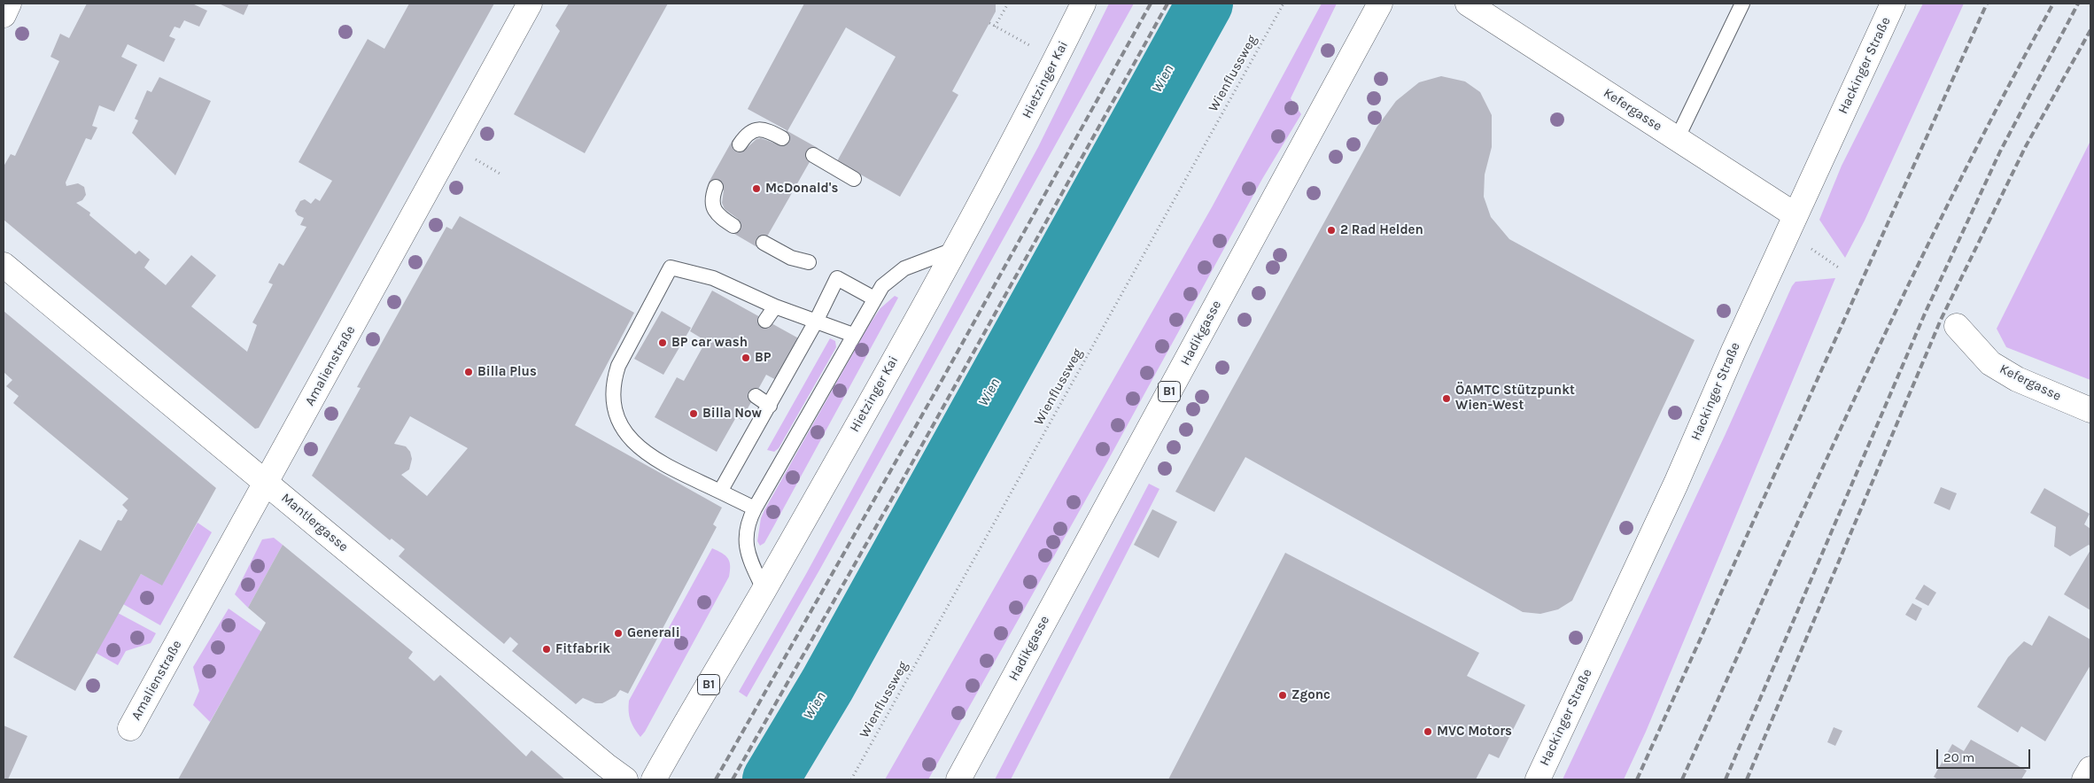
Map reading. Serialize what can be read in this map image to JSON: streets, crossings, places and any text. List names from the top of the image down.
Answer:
{
  "streets": {
    "street": [
      "Hackinger Straße",
      "Hietzinger Kai",
      "Kefergasse",
      "Hadikgasse",
      "Amalienstraße",
      "B1",
      "Mantlergasse"
    ],
    "path": ["Wienflussweg"]
  },
  "crossings": [
    ["Hackinger Straße", "Kefergasse"],
    ["Amalienstraße", "Mantlergasse"]
  ],
  "water": ["Wien"],
  "places": [
    "McDonald's",
    "2 Rad Helden",
    "BP car wash",
    "BP",
    "Billa Plus",
    "ÖAMTC Stützpunkt Wien-West",
    "Billa Now",
    "Generali",
    "Fitfabrik",
    "Zgonc",
    "MVC Motors"
  ],
  "scale_bar": "20 m"
}
